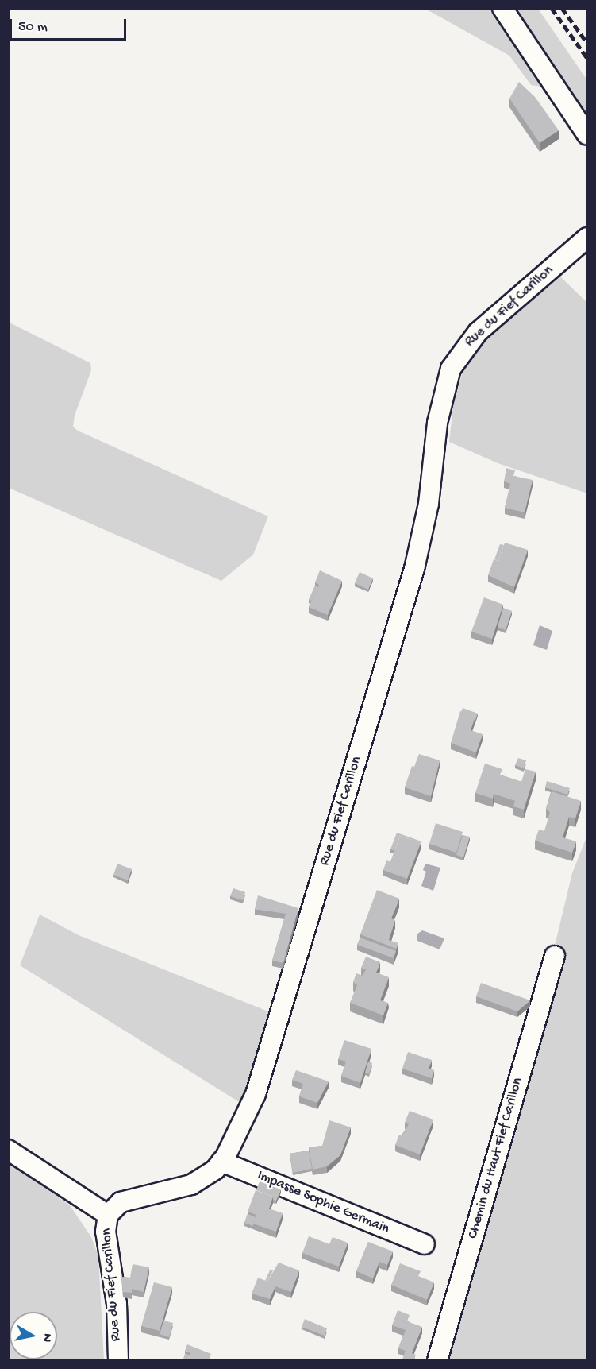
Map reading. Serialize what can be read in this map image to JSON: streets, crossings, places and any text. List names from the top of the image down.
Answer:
{
  "streets": {
    "street": ["Rue du Fief Carillon", "Chemin du Haut Fief Carillon", "Impasse Sophie Germain"]
  },
  "crossings": [
    ["Rue du Fief Carillon", "Impasse Sophie Germain"]
  ],
  "scale_bar": "50 m",
  "north": "right"
}
